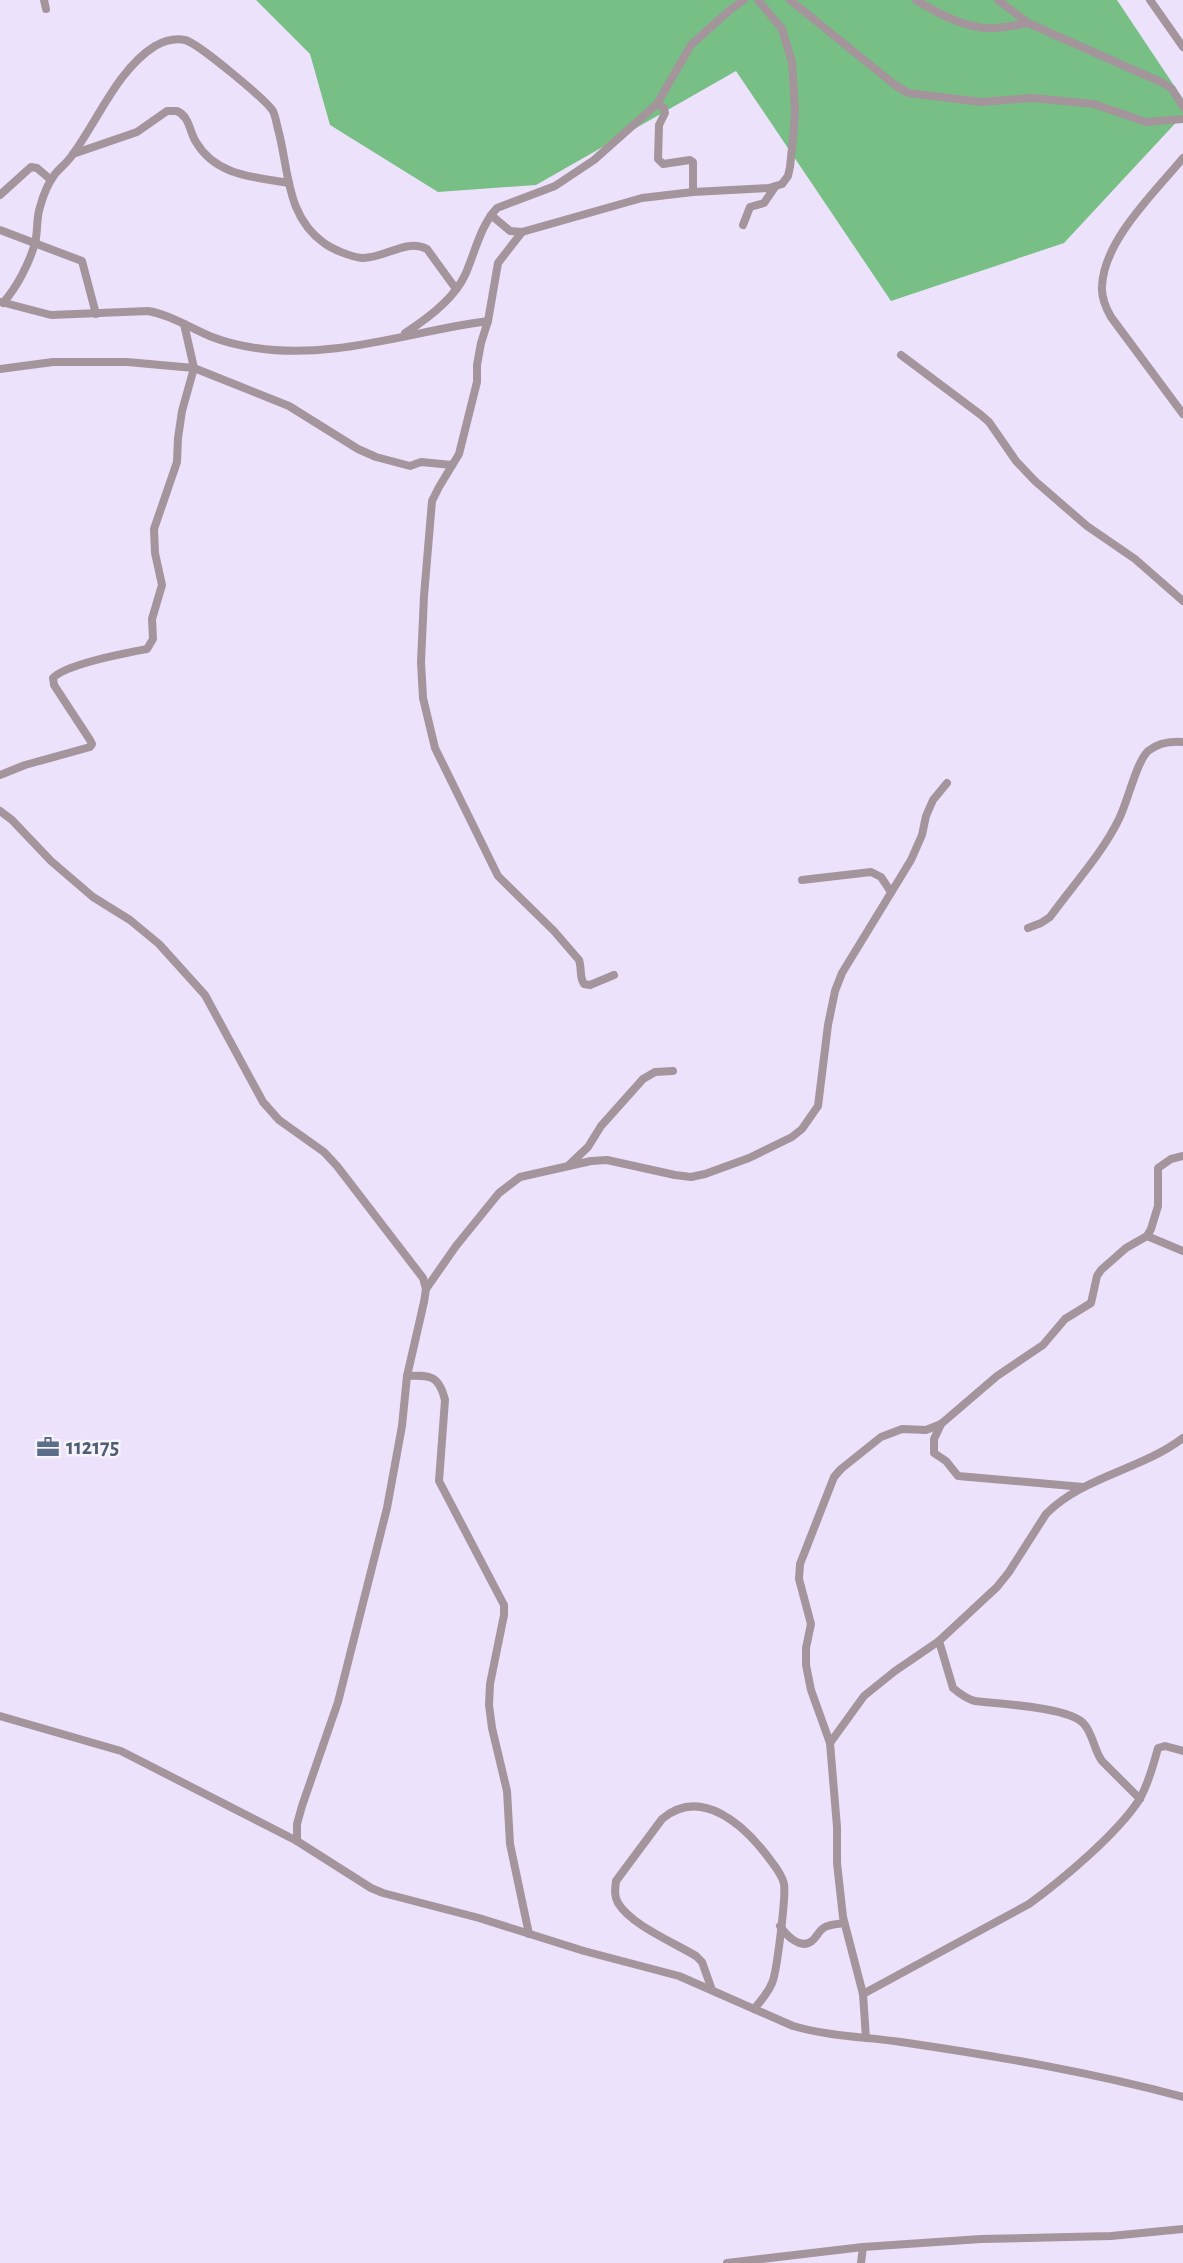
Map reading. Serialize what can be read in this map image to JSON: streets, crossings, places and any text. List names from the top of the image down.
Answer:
{
  "places": {
    "office": ["112175"]
  }
}
